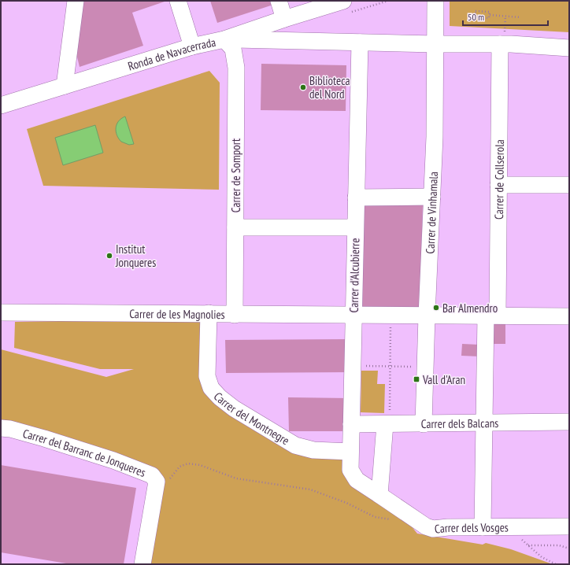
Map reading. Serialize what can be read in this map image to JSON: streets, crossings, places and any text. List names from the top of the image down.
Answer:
{
  "streets": {
    "street": [
      "Ronda de Navacerrada",
      "Carrer de Somport",
      "Carrer de Collserola",
      "Carrer de Vinhamala",
      "Carrer d'Alcubierre",
      "Carrer de les Magnolies",
      "Carrer del Montnegre",
      "Carrer dels Balcans",
      "Carrer del Barranc de Jonqueres",
      "Carrer dels Vosges"
    ]
  },
  "crossings": [
    ["Ronda de Navacerrada", "Carrer de Somport"],
    ["Carrer de Somport", "Carrer de les Magnolies"],
    ["Carrer de Collserola", "Carrer de les Magnolies"],
    ["Carrer de Collserola", "Carrer dels Balcans"],
    ["Carrer de Collserola", "Carrer dels Vosges"],
    ["Carrer de Vinhamala", "Carrer de les Magnolies"],
    ["Carrer de Vinhamala", "Carrer dels Balcans"],
    ["Carrer d'Alcubierre", "Carrer de les Magnolies"],
    ["Carrer d'Alcubierre", "Carrer del Montnegre"],
    ["Carrer d'Alcubierre", "Carrer dels Balcans"],
    ["Carrer d'Alcubierre", "Carrer dels Vosges"],
    ["Carrer de les Magnolies", "Carrer del Montnegre"]
  ],
  "places": {
    "other": ["Biblioteca del Nord", "Institut Jonqueres", "Bar Almendro"],
    "transit": ["Vall d'Aran"]
  },
  "scale_bar": "50 m"
}
